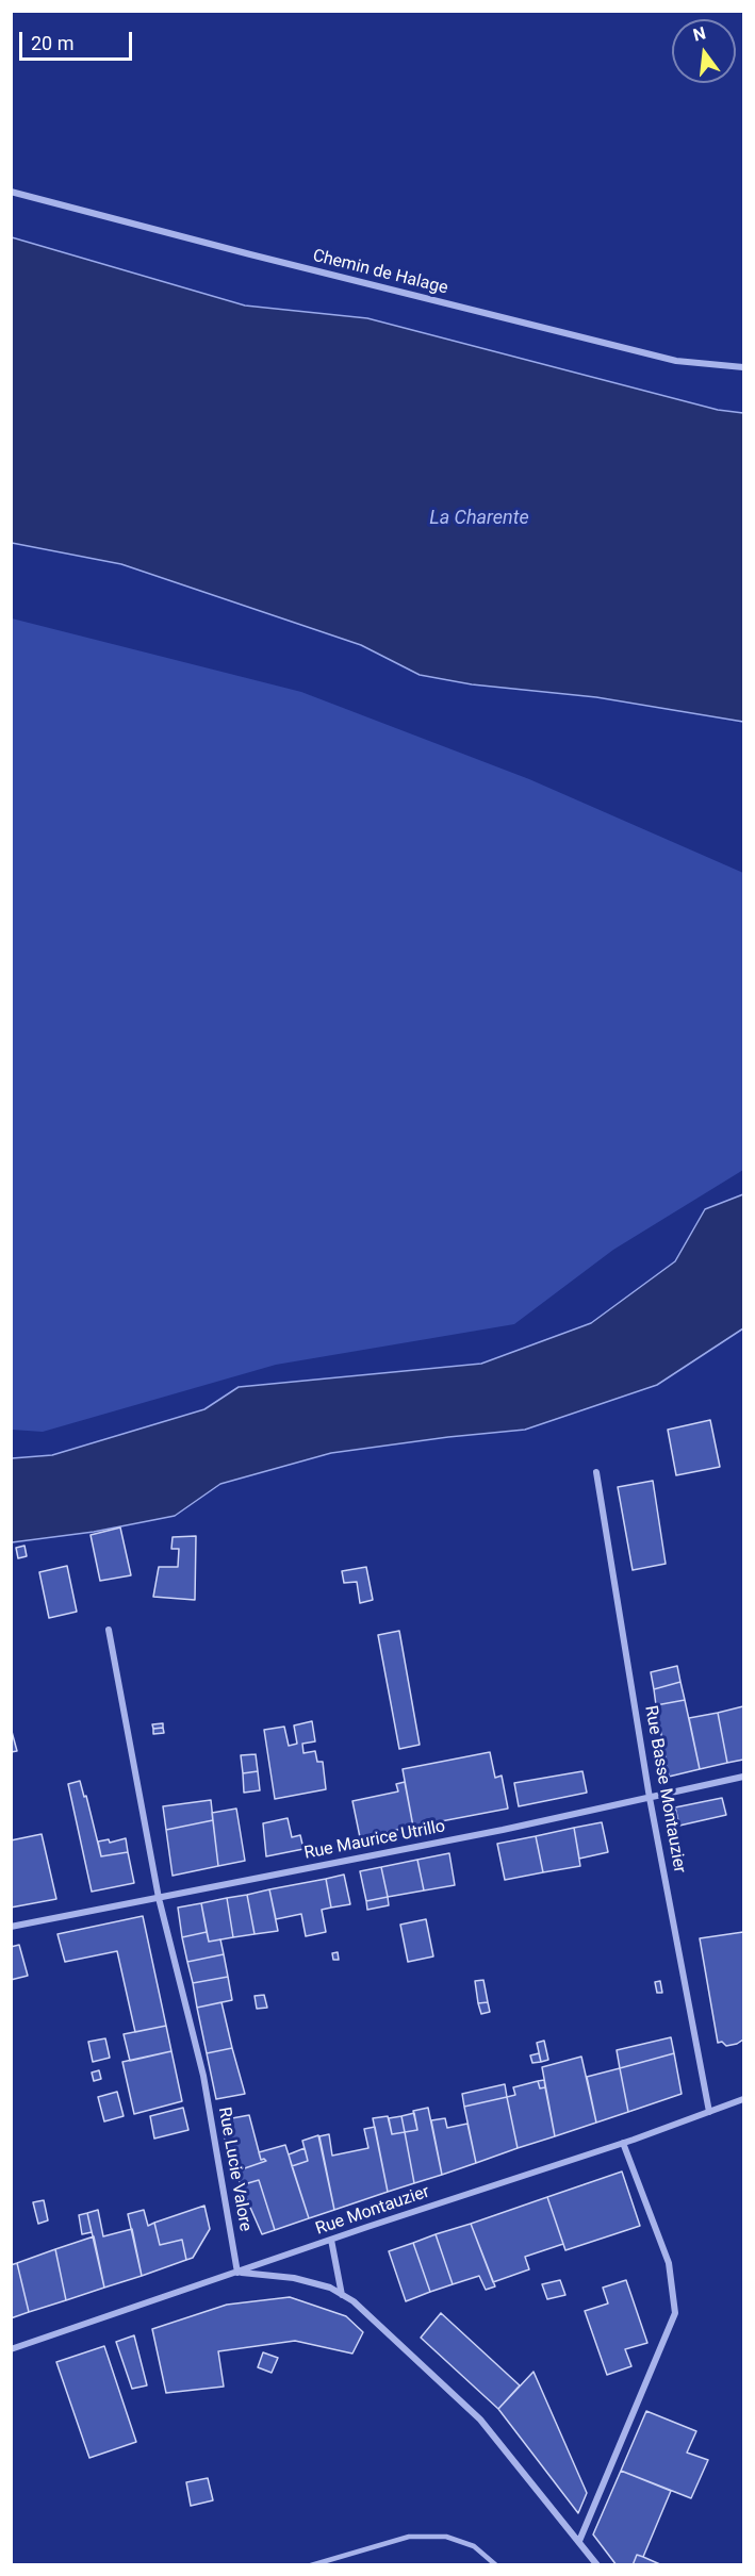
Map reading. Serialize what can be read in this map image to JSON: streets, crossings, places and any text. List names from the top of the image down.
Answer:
{
  "streets": {
    "street": [
      "Chemin de Halage",
      "Rue Basse Montauzier",
      "Rue Maurice Utrillo",
      "Rue Lucie Valore",
      "Rue Montauzier"
    ]
  },
  "crossings": [
    ["Rue Basse Montauzier", "Rue Maurice Utrillo"],
    ["Rue Basse Montauzier", "Rue Montauzier"],
    ["Rue Maurice Utrillo", "Rue Lucie Valore"],
    ["Rue Lucie Valore", "Rue Montauzier"]
  ],
  "water": ["La Charente"],
  "scale_bar": "20 m",
  "north": "top"
}
